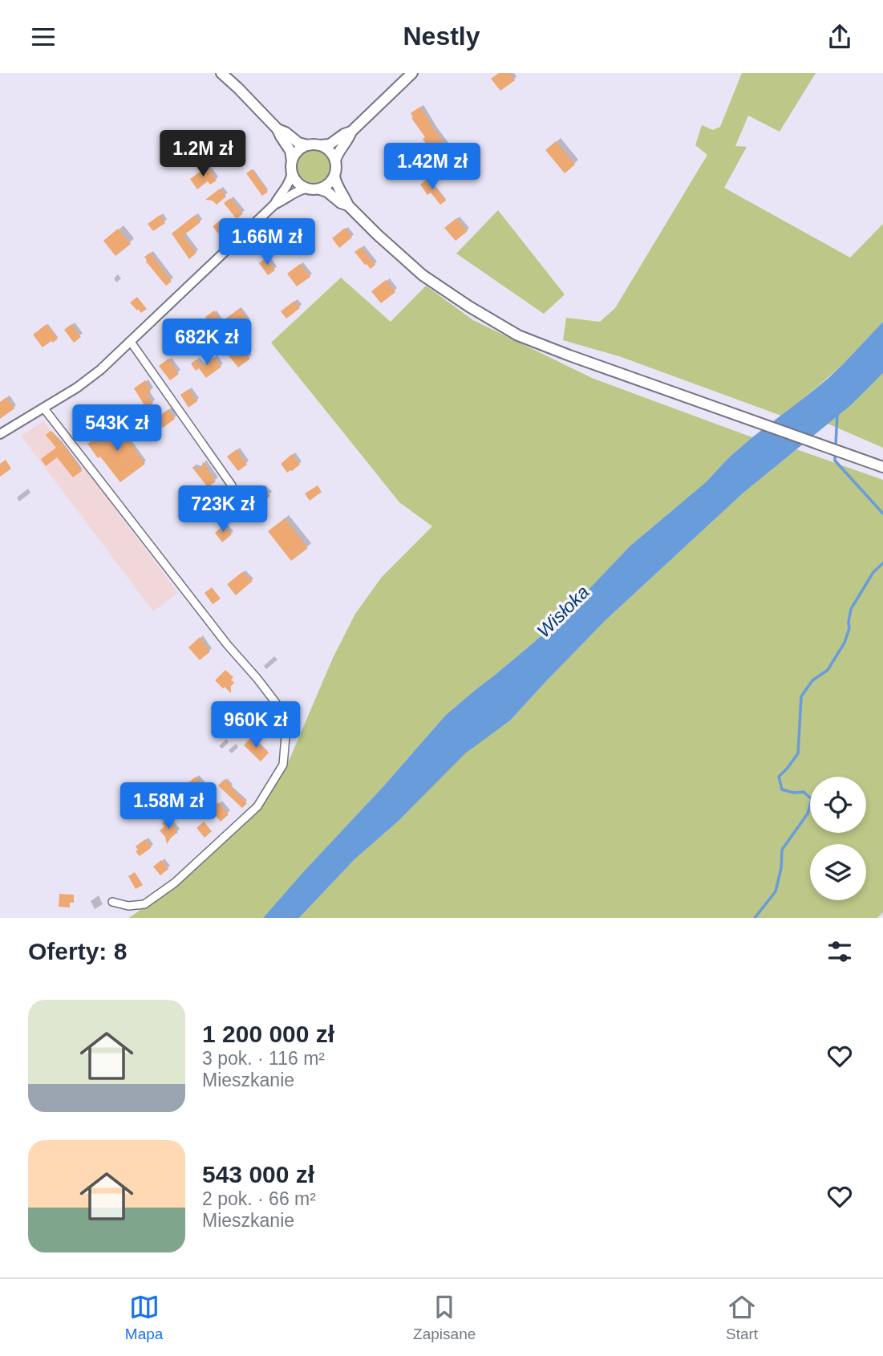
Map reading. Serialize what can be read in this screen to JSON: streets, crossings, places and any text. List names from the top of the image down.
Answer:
{
  "water": ["Wisłoka"],
  "page": {
    "header": "Nestly",
    "price": [
      "1.2M zł",
      "1.42M zł",
      "1.66M zł",
      "682K zł",
      "543K zł",
      "723K zł",
      "960K zł",
      "1.58M zł"
    ],
    "heading": "Oferty: 8",
    "list": [
      {
        "name": "1 200 000 zł",
        "note": "3 pok. · 116 m² · Mieszkanie"
      },
      {
        "name": "543 000 zł",
        "note": "2 pok. · 66 m² · Mieszkanie"
      }
    ],
    "tabs": ["Mapa", "Zapisane", "Start"]
  }
}
